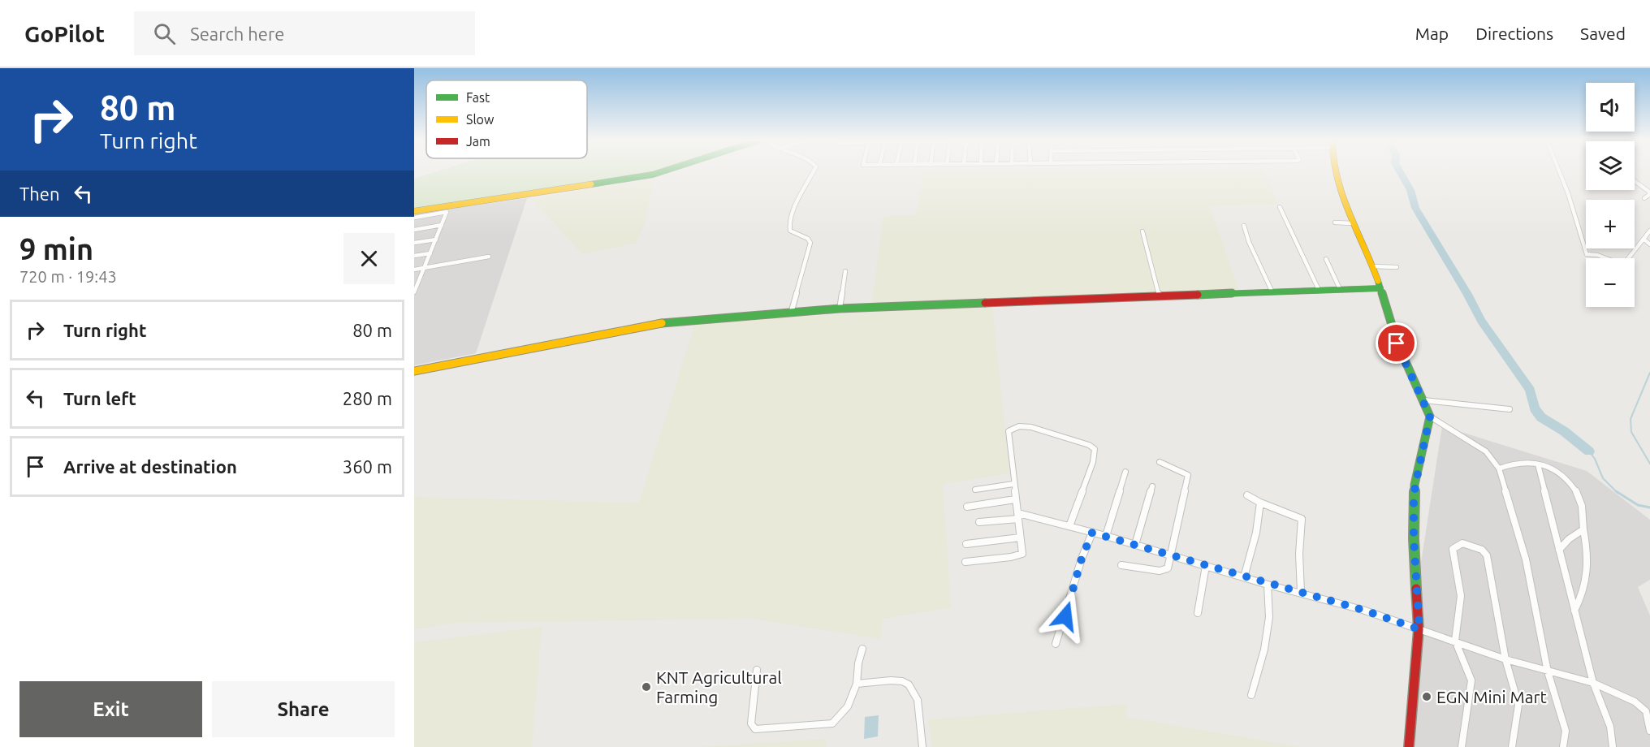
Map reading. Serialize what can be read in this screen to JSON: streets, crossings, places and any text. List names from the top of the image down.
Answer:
{
  "places": ["KNT Agricultural Farming", "EGN Mini Mart"],
  "legend": ["Fast", "Slow", "Jam"],
  "page": {
    "header": "GoPilot",
    "search": "Search here",
    "nav": ["Map", "Directions", "Saved"],
    "turn": ["80 m", "Turn right"],
    "map_buttons": ["+", "−"],
    "then": "Then",
    "heading": ["9 min", "720 m · 19:43"],
    "list": [
      {
        "name": "Turn right",
        "value": "80 m"
      },
      {
        "name": "Turn left",
        "value": "280 m"
      },
      {
        "name": "Arrive at destination",
        "value": "360 m"
      }
    ],
    "buttons": ["Exit", "Share"]
  }
}
